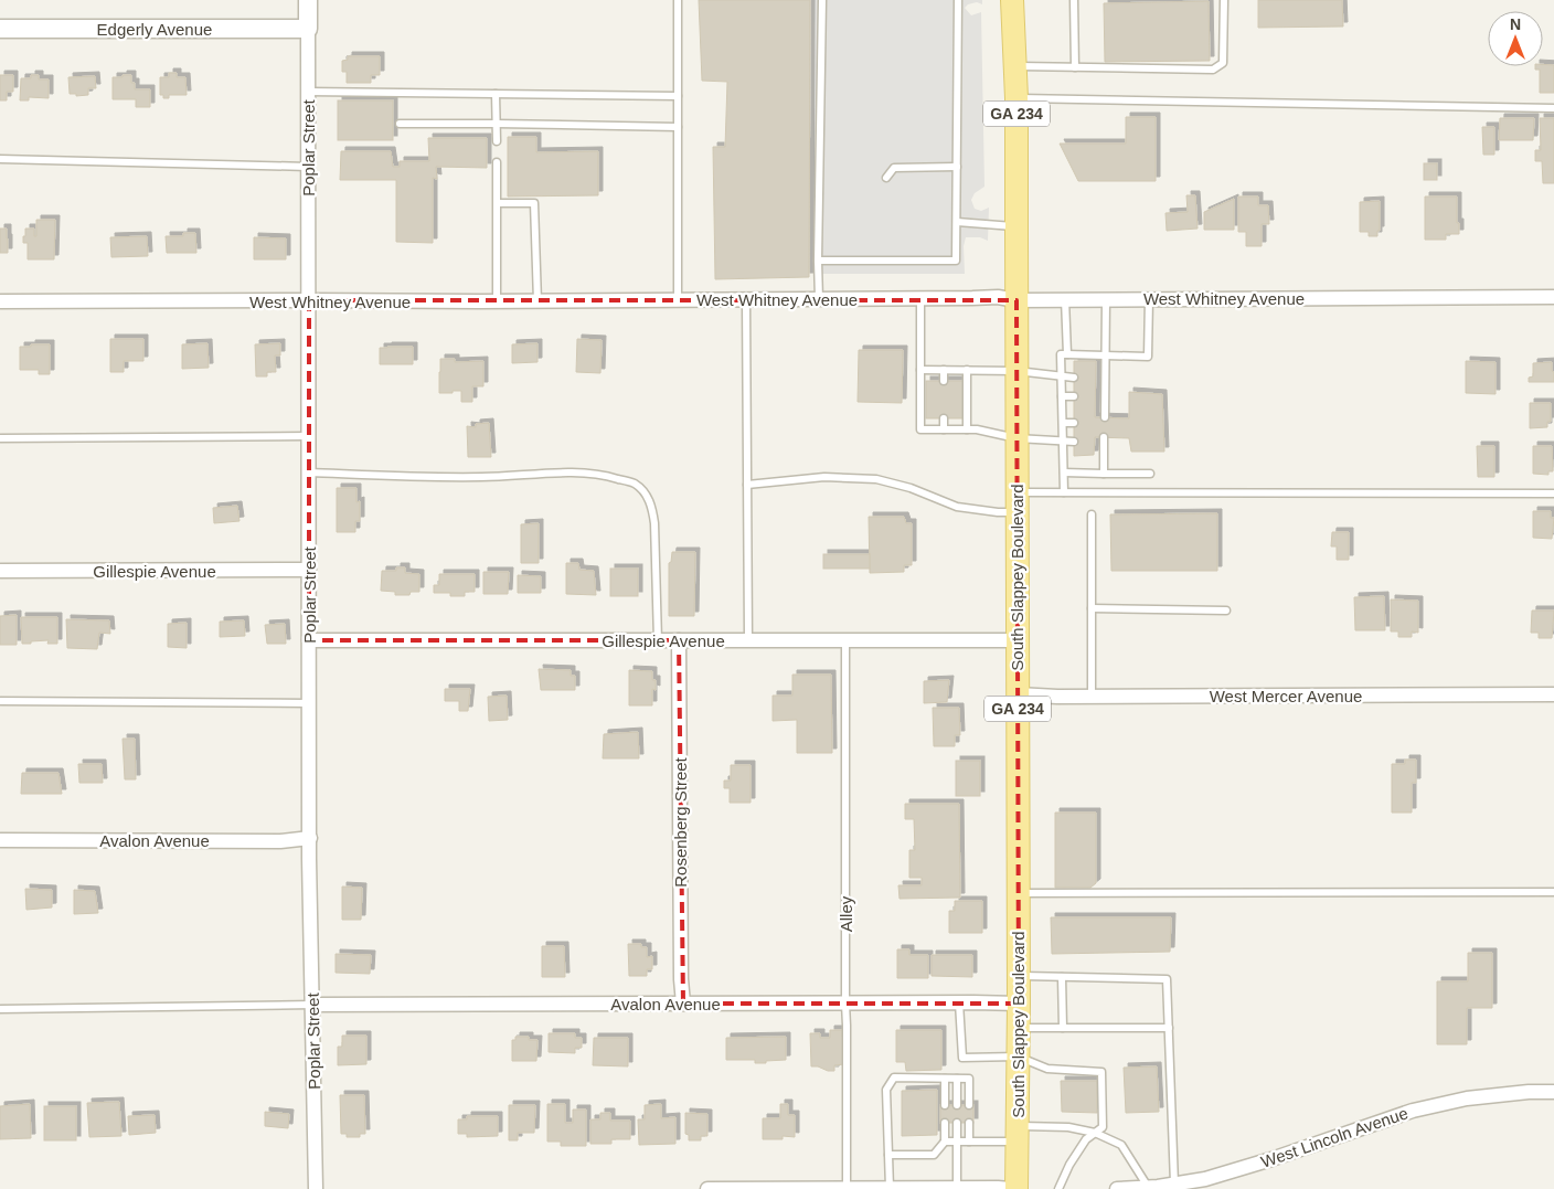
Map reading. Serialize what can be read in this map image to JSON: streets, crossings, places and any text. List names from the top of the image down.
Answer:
{
  "streets": {
    "main road": ["GA 234", "South Slappey Boulevard"],
    "street": [
      "Edgerly Avenue",
      "Poplar Street",
      "West Whitney Avenue",
      "Gillespie Avenue",
      "West Mercer Avenue",
      "Rosenberg Street",
      "Avalon Avenue",
      "West Lincoln Avenue"
    ],
    "lane": ["Alley"]
  },
  "crossings": [
    ["Edgerly Avenue", "Poplar Street"],
    ["Poplar Street", "West Whitney Avenue"],
    ["Poplar Street", "Gillespie Avenue"],
    ["Poplar Street", "Avalon Avenue"],
    ["West Whitney Avenue", "South Slappey Boulevard"],
    ["Gillespie Avenue", "South Slappey Boulevard"],
    ["Gillespie Avenue", "Rosenberg Street"],
    ["Gillespie Avenue", "Alley"],
    ["South Slappey Boulevard", "West Mercer Avenue"],
    ["South Slappey Boulevard", "Avalon Avenue"],
    ["Rosenberg Street", "Avalon Avenue"],
    ["Avalon Avenue", "Alley"]
  ],
  "north": "top"
}
